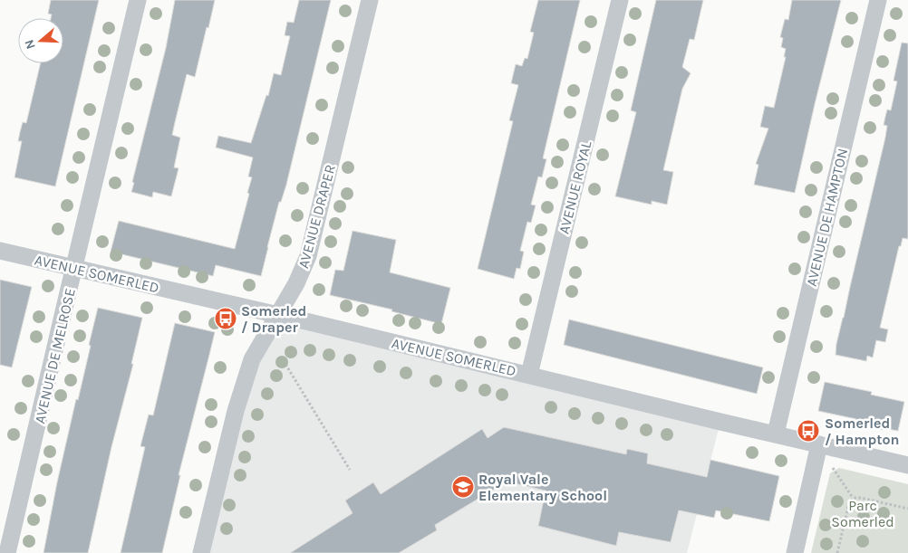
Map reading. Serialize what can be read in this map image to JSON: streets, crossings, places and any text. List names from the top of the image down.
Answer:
{
  "streets": {
    "street": [
      "AVENUE ROYAL",
      "AVENUE DRAPER",
      "AVENUE DE HAMPTON",
      "AVENUE SOMERLED",
      "AVENUE DE MELROSE"
    ]
  },
  "crossings": [
    ["AVENUE ROYAL", "AVENUE SOMERLED"],
    ["AVENUE DRAPER", "AVENUE SOMERLED"],
    ["AVENUE DE HAMPTON", "AVENUE SOMERLED"],
    ["AVENUE SOMERLED", "AVENUE DE MELROSE"]
  ],
  "parks": ["Parc Somerled"],
  "places": {
    "bus stop": ["Somerled / Draper", "Somerled / Hampton"],
    "school or university": ["Royal Vale Elementary School"]
  },
  "north": "left"
}
